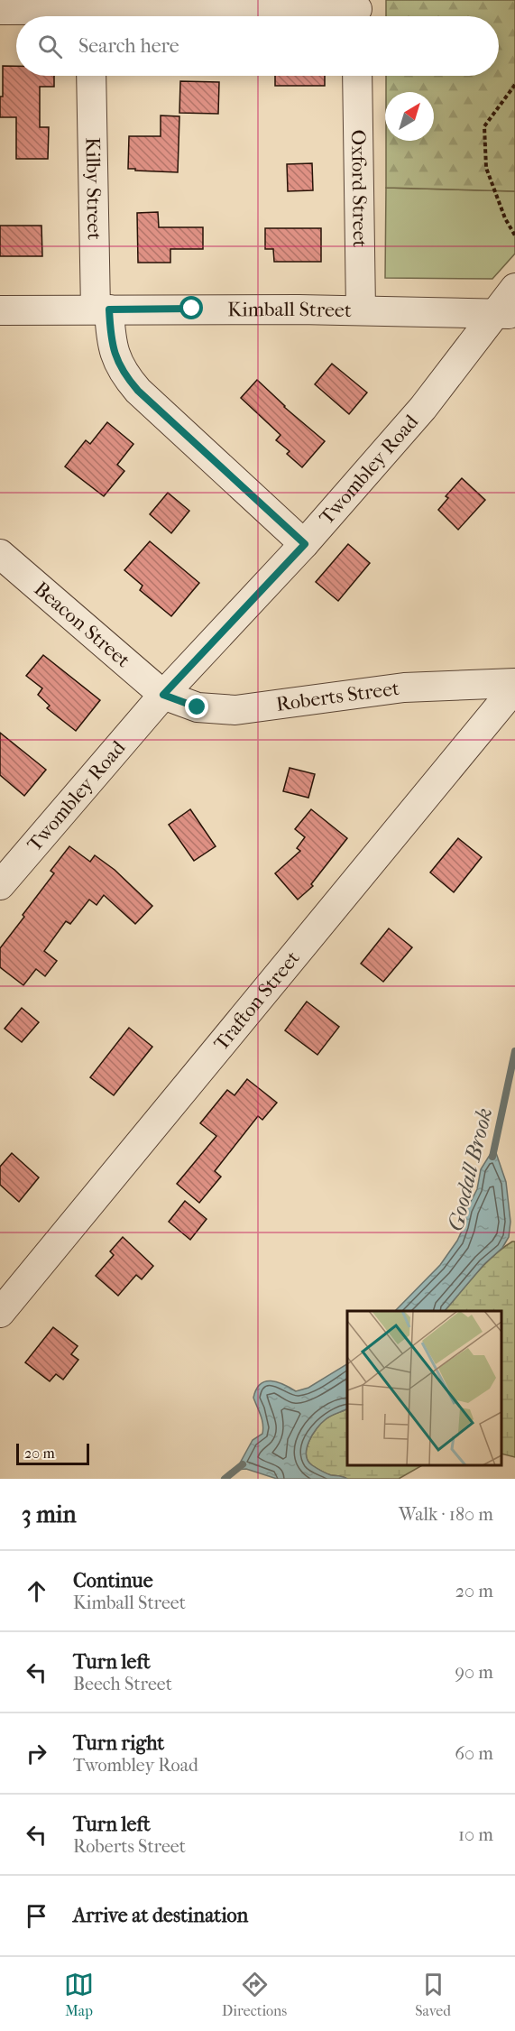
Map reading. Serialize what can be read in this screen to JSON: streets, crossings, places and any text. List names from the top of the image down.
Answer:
{
  "streets": {
    "street": [
      "Kilby Street",
      "Oxford Street",
      "Kimball Street",
      "Twombley Road",
      "Beacon Street",
      "Roberts Street",
      "Trafton Street"
    ]
  },
  "crossings": [
    ["Kilby Street", "Kimball Street"],
    ["Kilby Street", "Twombley Road"],
    ["Oxford Street", "Kimball Street"],
    ["Kimball Street", "Twombley Road"],
    ["Twombley Road", "Beacon Street"],
    ["Twombley Road", "Roberts Street"],
    ["Beacon Street", "Roberts Street"]
  ],
  "water": ["Goodall Brook"],
  "scale_bar": "20 m",
  "north": "top right",
  "page": {
    "search": "Search here",
    "scale": "20 m",
    "heading": ["3 min", "Walk · 180 m"],
    "list": [
      ["Continue", "Kimball Street", "20 m"],
      ["Turn left", "Beech Street", "90 m"],
      ["Turn right", "Twombley Road", "60 m"],
      ["Turn left", "Roberts Street", "10 m"],
      "Arrive at destination"
    ],
    "nav": ["Map", "Directions", "Saved"]
  }
}
